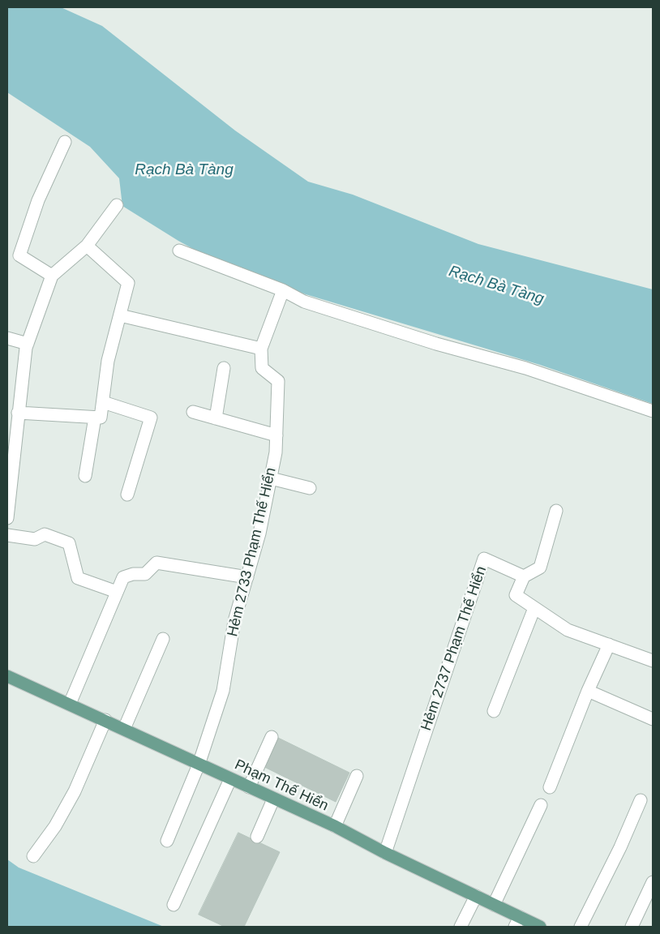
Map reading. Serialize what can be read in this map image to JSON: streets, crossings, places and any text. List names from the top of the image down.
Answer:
{
  "streets": {
    "main road": ["Phạm Thế Hiển"],
    "street": ["Hẻm 2733 Phạm Thế Hiển", "Hẻm 2737 Phạm Thế Hiển"]
  },
  "crossings": [
    ["Hẻm 2733 Phạm Thế Hiển", "Phạm Thế Hiển"],
    ["Hẻm 2737 Phạm Thế Hiển", "Phạm Thế Hiển"]
  ],
  "water": ["Rạch Bà Tàng"]
}
